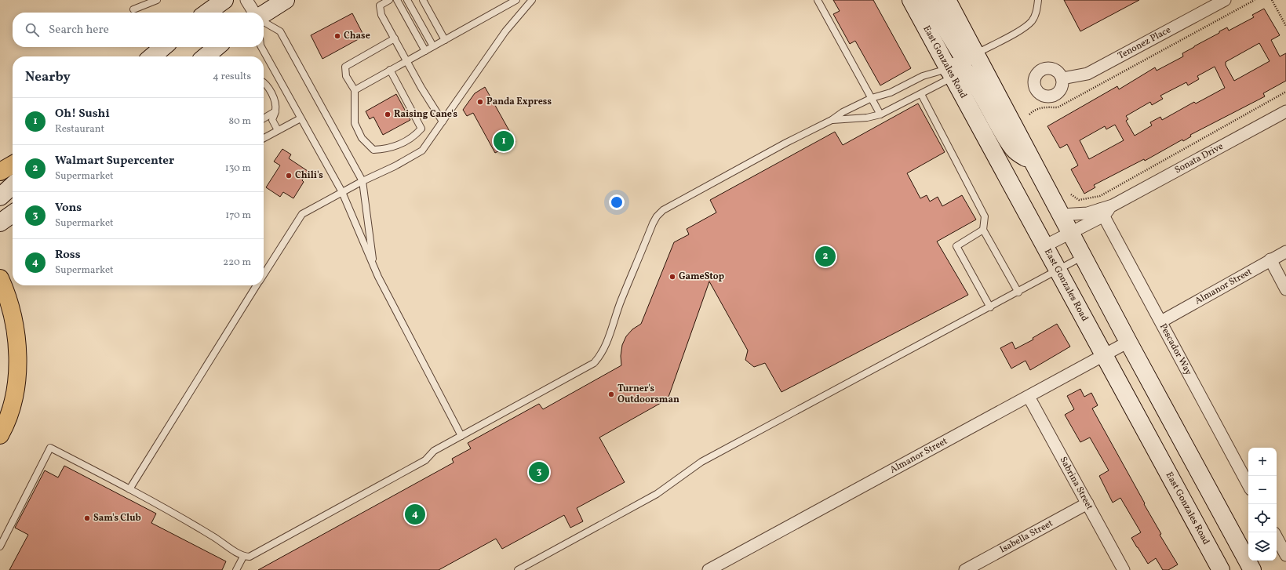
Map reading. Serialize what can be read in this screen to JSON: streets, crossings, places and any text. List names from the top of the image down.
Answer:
{
  "streets": {
    "main road": ["East Gonzales Road"],
    "street": [
      "Tenonez Place",
      "Sonata Drive",
      "Almanor Street",
      "Pescador Way",
      "Sabrina Street",
      "Isabella Street"
    ]
  },
  "crossings": [
    ["East Gonzales Road", "Sonata Drive"],
    ["East Gonzales Road", "Almanor Street"],
    ["Sonata Drive", "Pescador Way"],
    ["Almanor Street", "Pescador Way"],
    ["Almanor Street", "Sabrina Street"],
    ["Sabrina Street", "Isabella Street"]
  ],
  "places": [
    "Chase",
    "Panda Express",
    "Raising Cane's",
    "Chili's",
    "GameStop",
    "Turner's Outdoorsman",
    "Sam's Club"
  ],
  "page": {
    "search": "Search here",
    "heading": ["Nearby", "4 results"],
    "list": [
      {
        "mark": "1",
        "name": "Oh! Sushi",
        "note": "Restaurant",
        "value": "80 m"
      },
      {
        "mark": "2",
        "name": "Walmart Supercenter",
        "note": "Supermarket",
        "value": "130 m"
      },
      {
        "mark": "3",
        "name": "Vons",
        "note": "Supermarket",
        "value": "170 m"
      },
      {
        "mark": "4",
        "name": "Ross",
        "note": "Supermarket",
        "value": "220 m"
      }
    ],
    "pins": [
      "1",
      "2",
      "3",
      "4"
    ],
    "map_buttons": ["+", "−"]
  }
}
